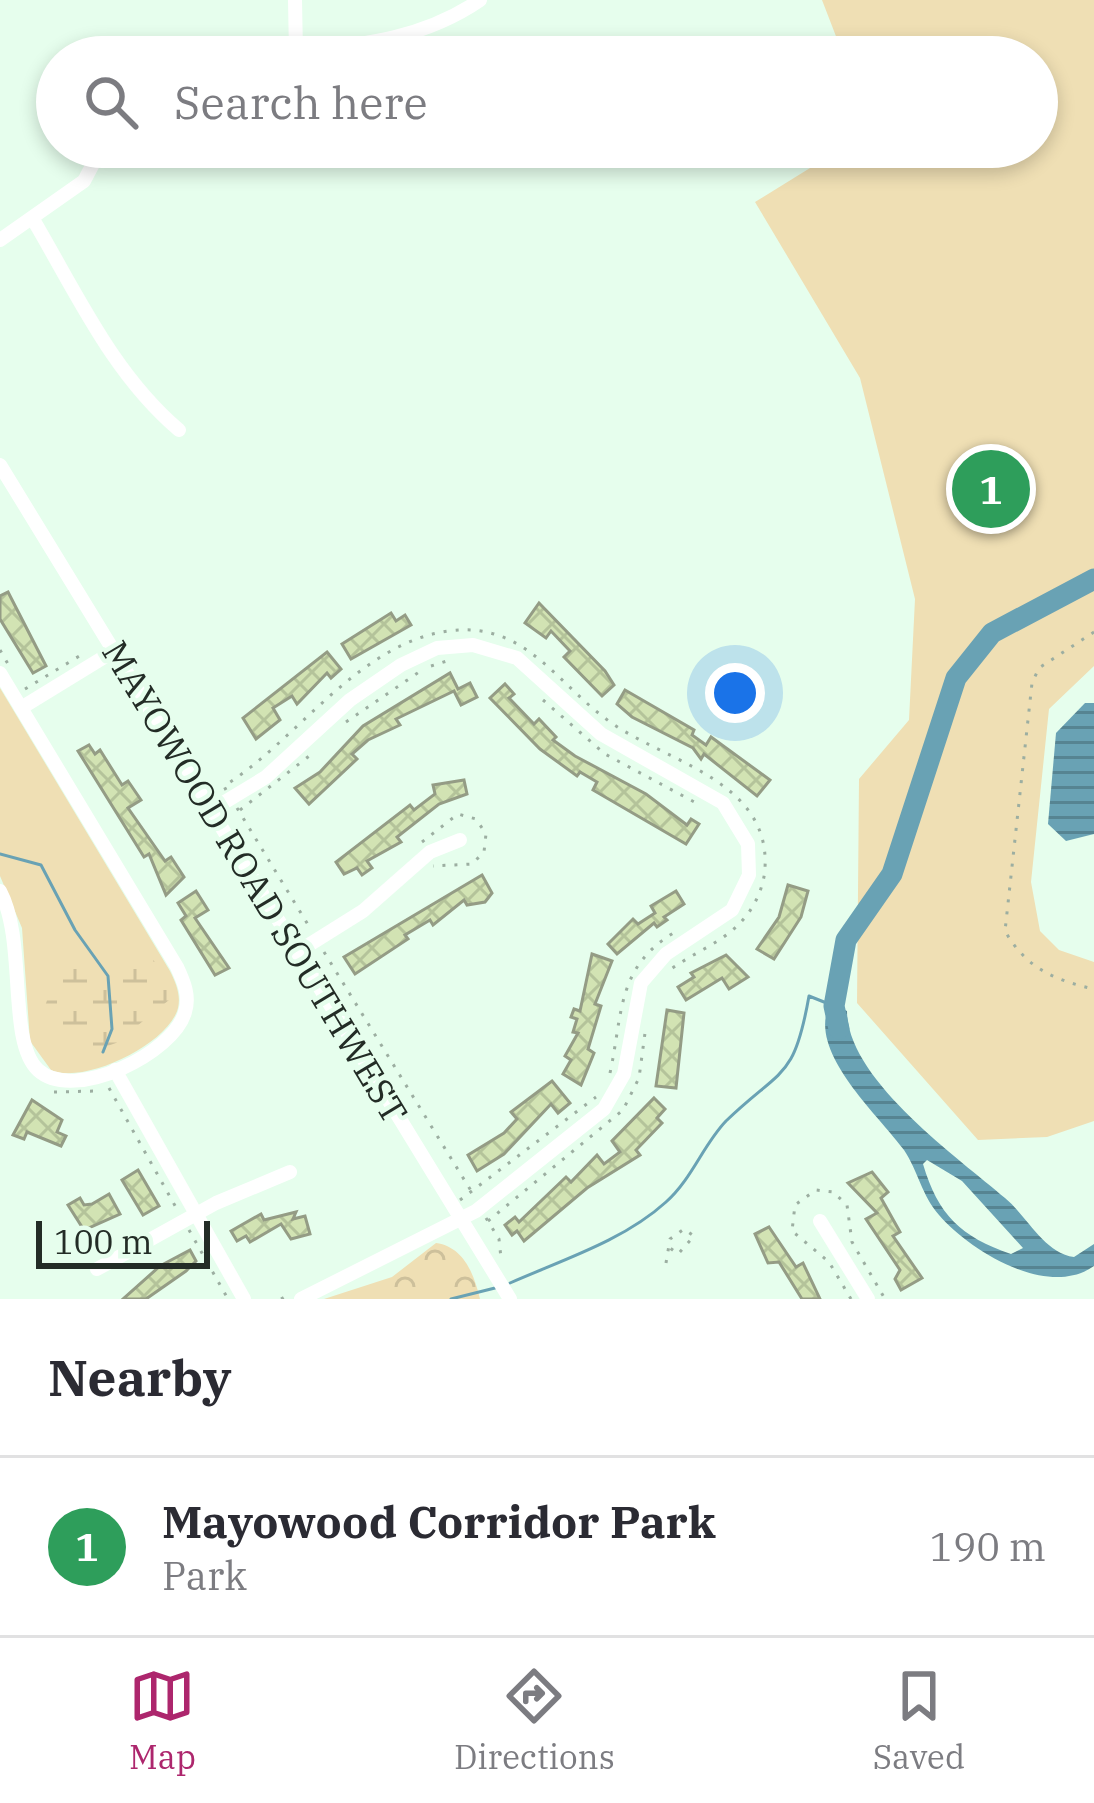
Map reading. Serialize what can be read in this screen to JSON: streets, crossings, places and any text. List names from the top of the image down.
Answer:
{
  "streets": {
    "street": ["MAYOWOOD ROAD SOUTHWEST"]
  },
  "scale_bar": "100 m",
  "page": {
    "search": "Search here",
    "pins": "1",
    "scale": "100 m",
    "heading": "Nearby",
    "list": [
      {
        "mark": "1",
        "name": "Mayowood Corridor Park",
        "note": "Park",
        "value": "190 m"
      }
    ],
    "nav": ["Map", "Directions", "Saved"]
  }
}
